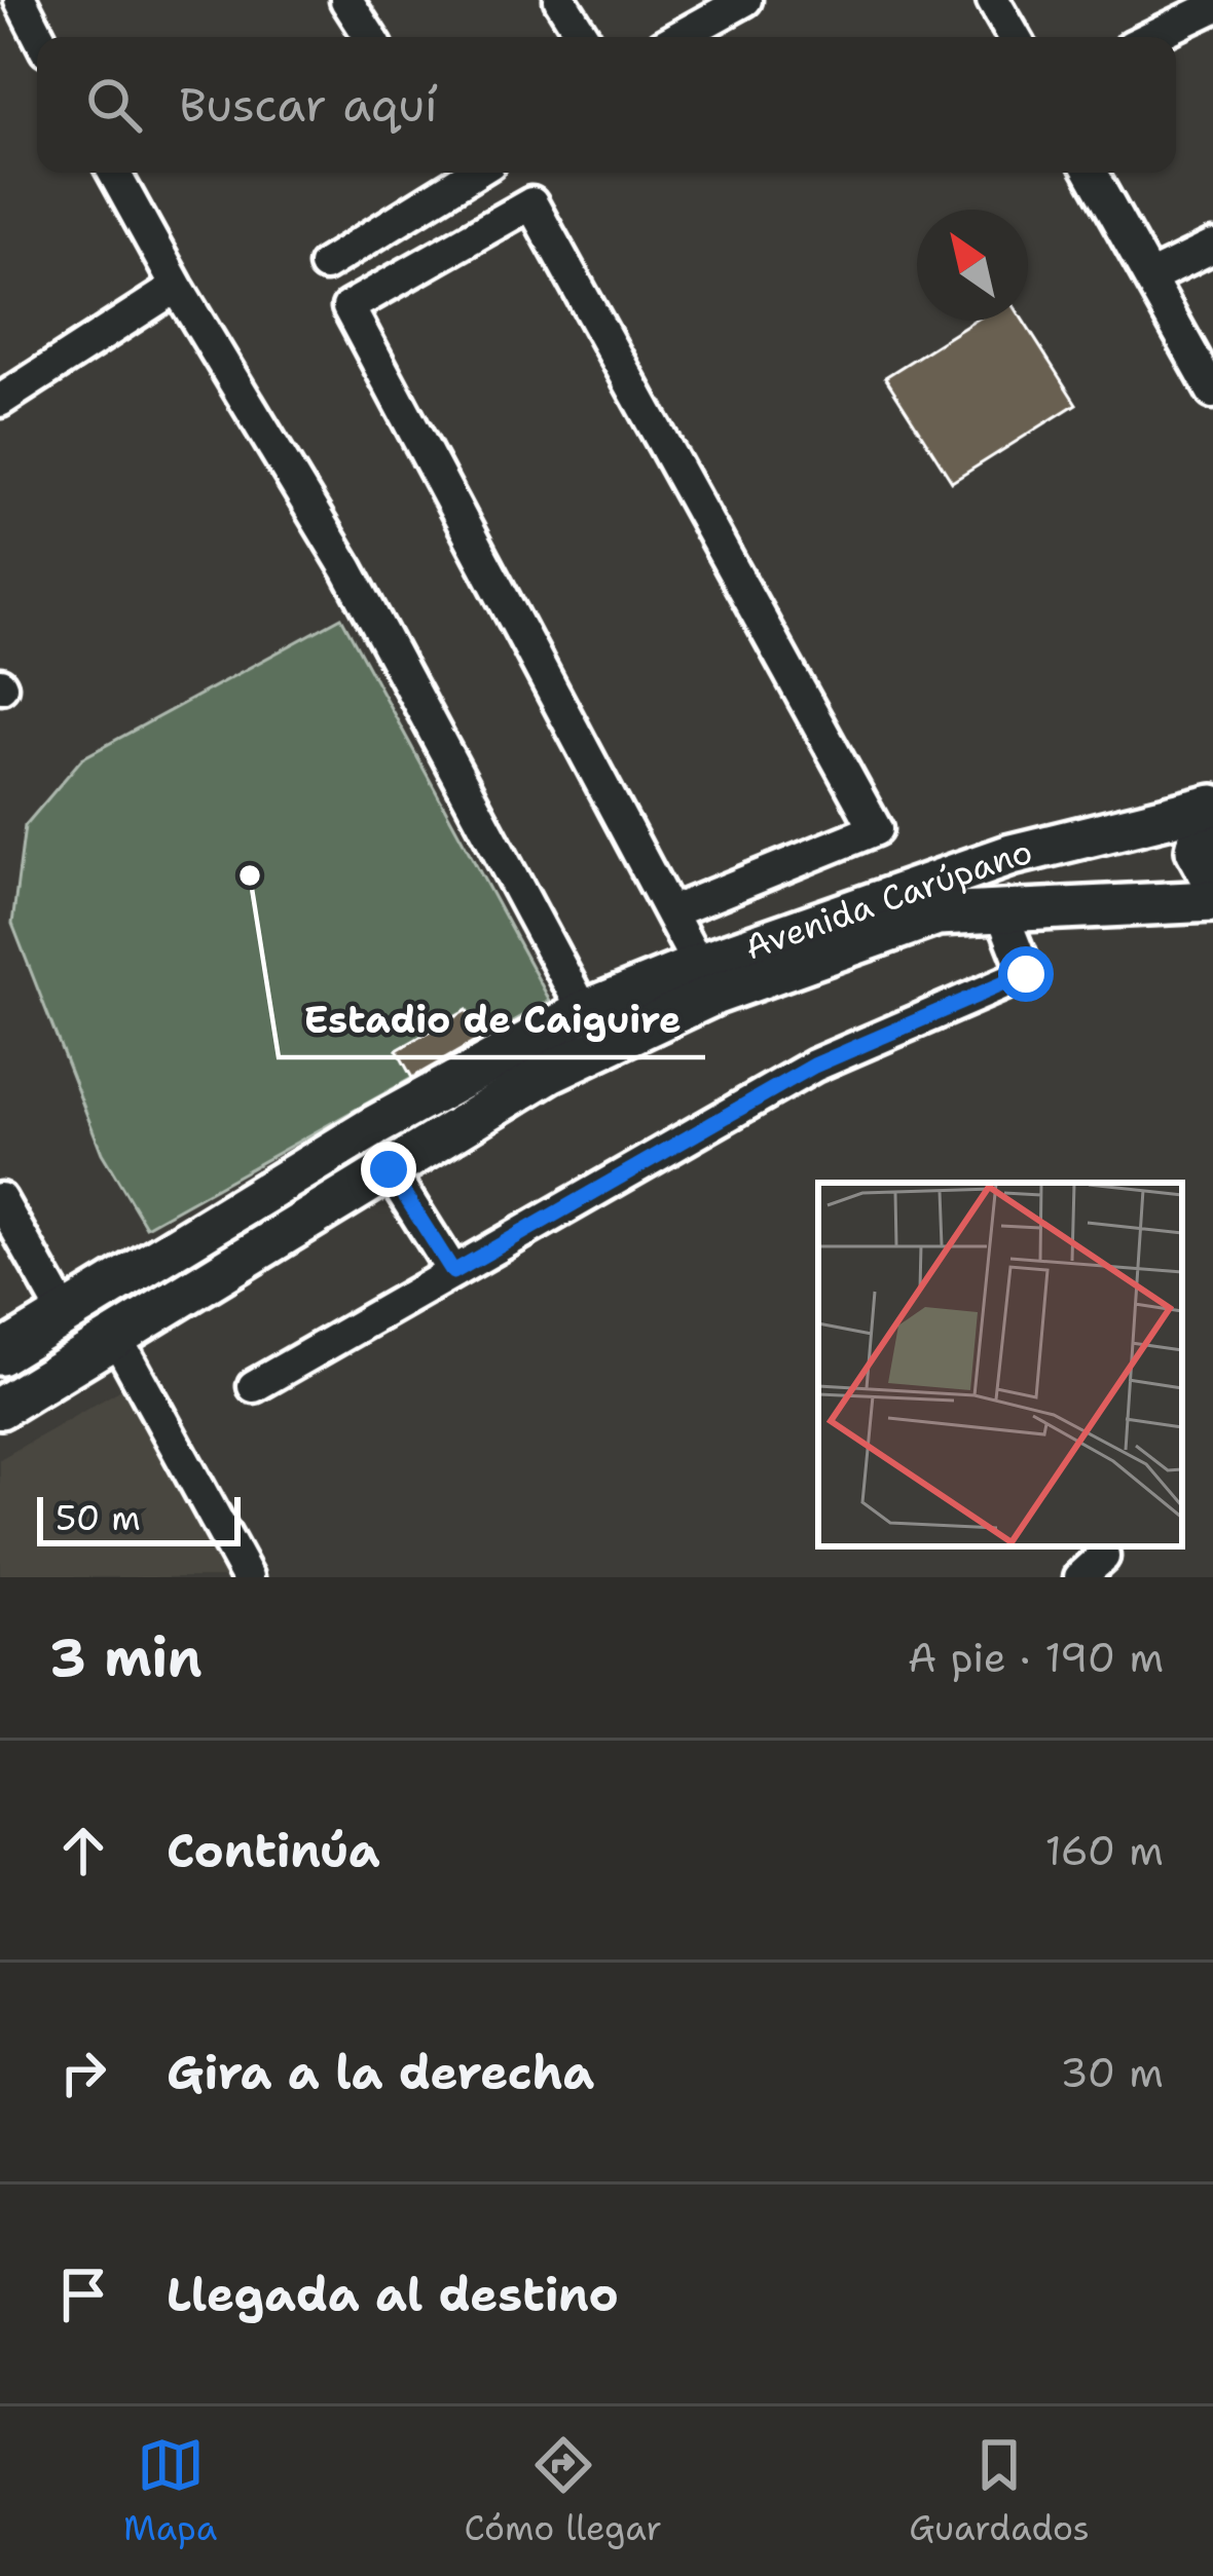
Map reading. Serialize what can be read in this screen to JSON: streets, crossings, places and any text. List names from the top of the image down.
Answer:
{
  "streets": {
    "main road": ["Avenida Carúpano"]
  },
  "places": ["Estadio de Caiguire"],
  "scale_bar": "50 m",
  "north": "top left",
  "page": {
    "search": "Buscar aquí",
    "scale": "50 m",
    "heading": ["3 min", "A pie · 190 m"],
    "list": [
      ["Continúa", "160 m"],
      ["Gira a la derecha", "30 m"],
      "Llegada al destino"
    ],
    "nav": ["Mapa", "Cómo llegar", "Guardados"]
  }
}
